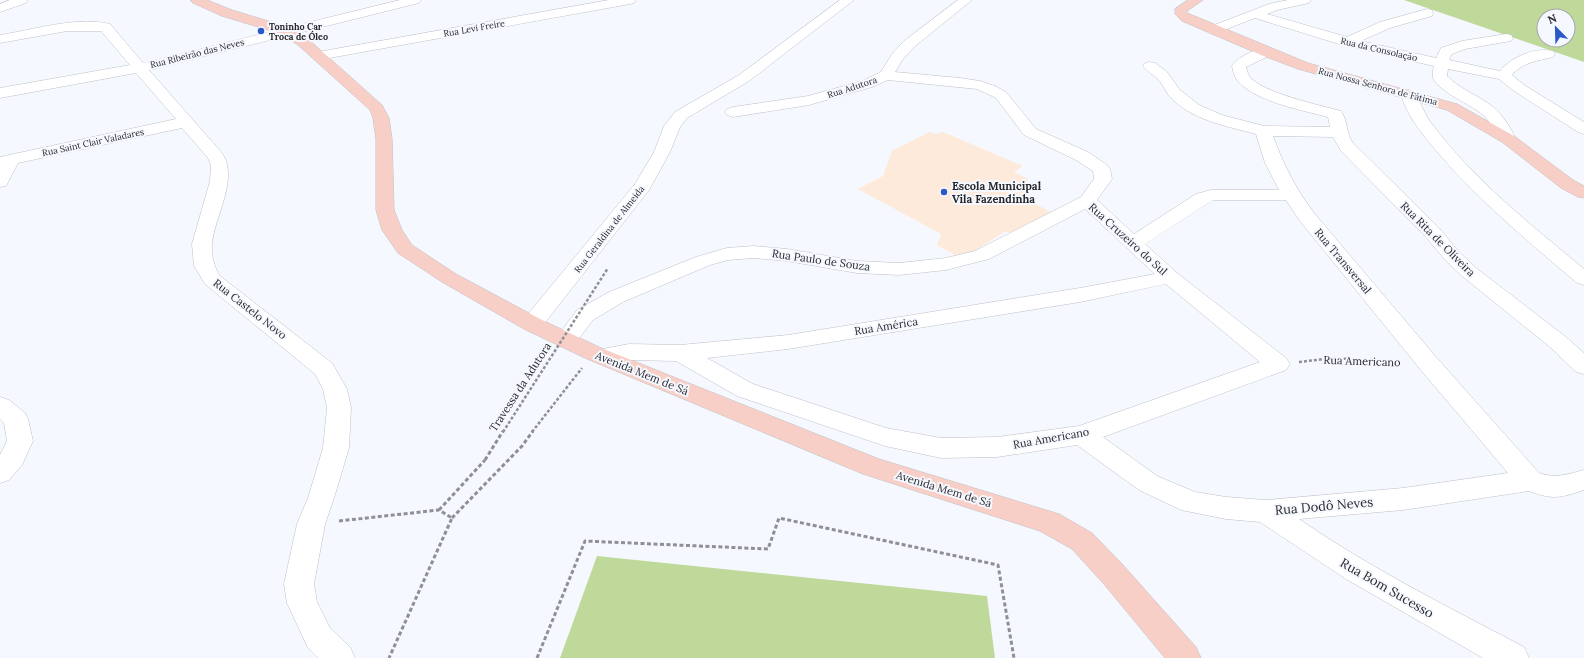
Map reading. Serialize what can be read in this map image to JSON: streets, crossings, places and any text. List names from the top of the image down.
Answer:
{
  "streets": {
    "street": [
      "Rua Levi Freire",
      "Rua da Consolação",
      "Rua Ribeirão das Neves",
      "Rua Nossa Senhora de Fátima",
      "Rua Adutora",
      "Rua Saint Clair Valadares",
      "Rua Geraldina de Almeida",
      "Rua Cruzeiro do Sul",
      "Rua Rita de Oliveira",
      "Rua Paulo de Souza",
      "Rua Transversal",
      "Rua Castelo Novo",
      "Rua América",
      "Rua Americano",
      "Avenida Mem de Sá",
      "Rua Dodô Neves",
      "Rua Bom Sucesso"
    ],
    "path": ["Travessa da Adutora"]
  },
  "crossings": [
    ["Rua Levi Freire", "Avenida Mem de Sá"],
    ["Rua Ribeirão das Neves", "Rua Castelo Novo"],
    ["Rua Ribeirão das Neves", "Avenida Mem de Sá"],
    ["Rua Adutora", "Rua Cruzeiro do Sul"],
    ["Rua Saint Clair Valadares", "Rua Castelo Novo"],
    ["Rua Geraldina de Almeida", "Avenida Mem de Sá"],
    ["Rua Cruzeiro do Sul", "Rua Paulo de Souza"],
    ["Rua Cruzeiro do Sul", "Rua América"],
    ["Rua Cruzeiro do Sul", "Rua Americano"],
    ["Rua Paulo de Souza", "Avenida Mem de Sá"],
    ["Rua Transversal", "Rua Americano"],
    ["Rua Transversal", "Rua Dodô Neves"],
    ["Rua América", "Rua Americano"],
    ["Rua América", "Avenida Mem de Sá"],
    ["Rua Americano", "Rua Dodô Neves"],
    ["Rua Dodô Neves", "Rua Bom Sucesso"]
  ],
  "places": ["Toninho Car Troca de Óleo", "Escola Municipal Vila Fazendinha"],
  "north": "top left"
}
